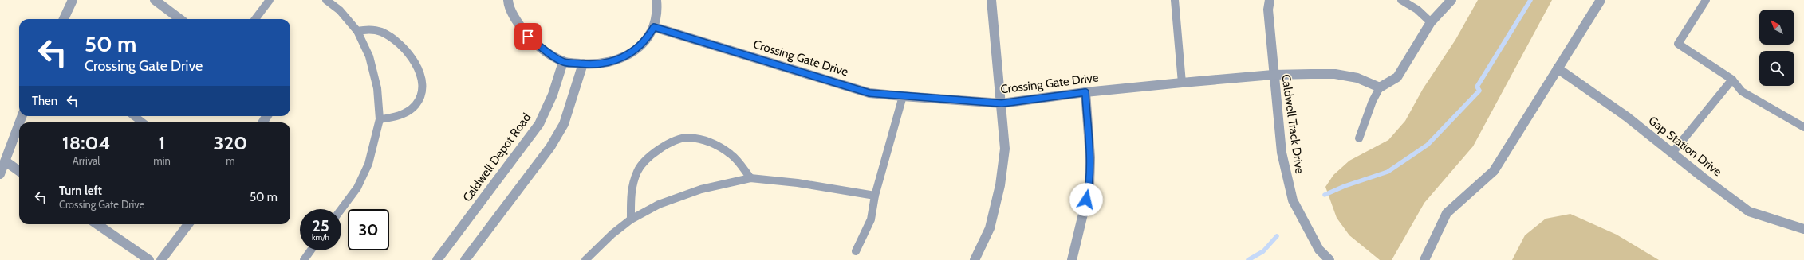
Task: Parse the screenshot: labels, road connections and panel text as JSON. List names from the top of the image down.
{
  "streets": {
    "street": [
      "Crossing Gate Drive",
      "Caldwell Track Drive",
      "Gap Station Drive",
      "Caldwell Depot Road"
    ]
  },
  "crossings": [
    ["Crossing Gate Drive", "Caldwell Track Drive"]
  ],
  "north": "top left",
  "page": {
    "turn": ["50 m", "Crossing Gate Drive"],
    "then": "Then",
    "eta": [
      "18:04",
      "Arrival",
      "1",
      "min",
      "320",
      "m"
    ],
    "list": [
      {
        "name": "Turn left",
        "note": "Crossing Gate Drive",
        "value": "50 m"
      }
    ],
    "speed": "25 km/h",
    "limit": "30"
  }
}
